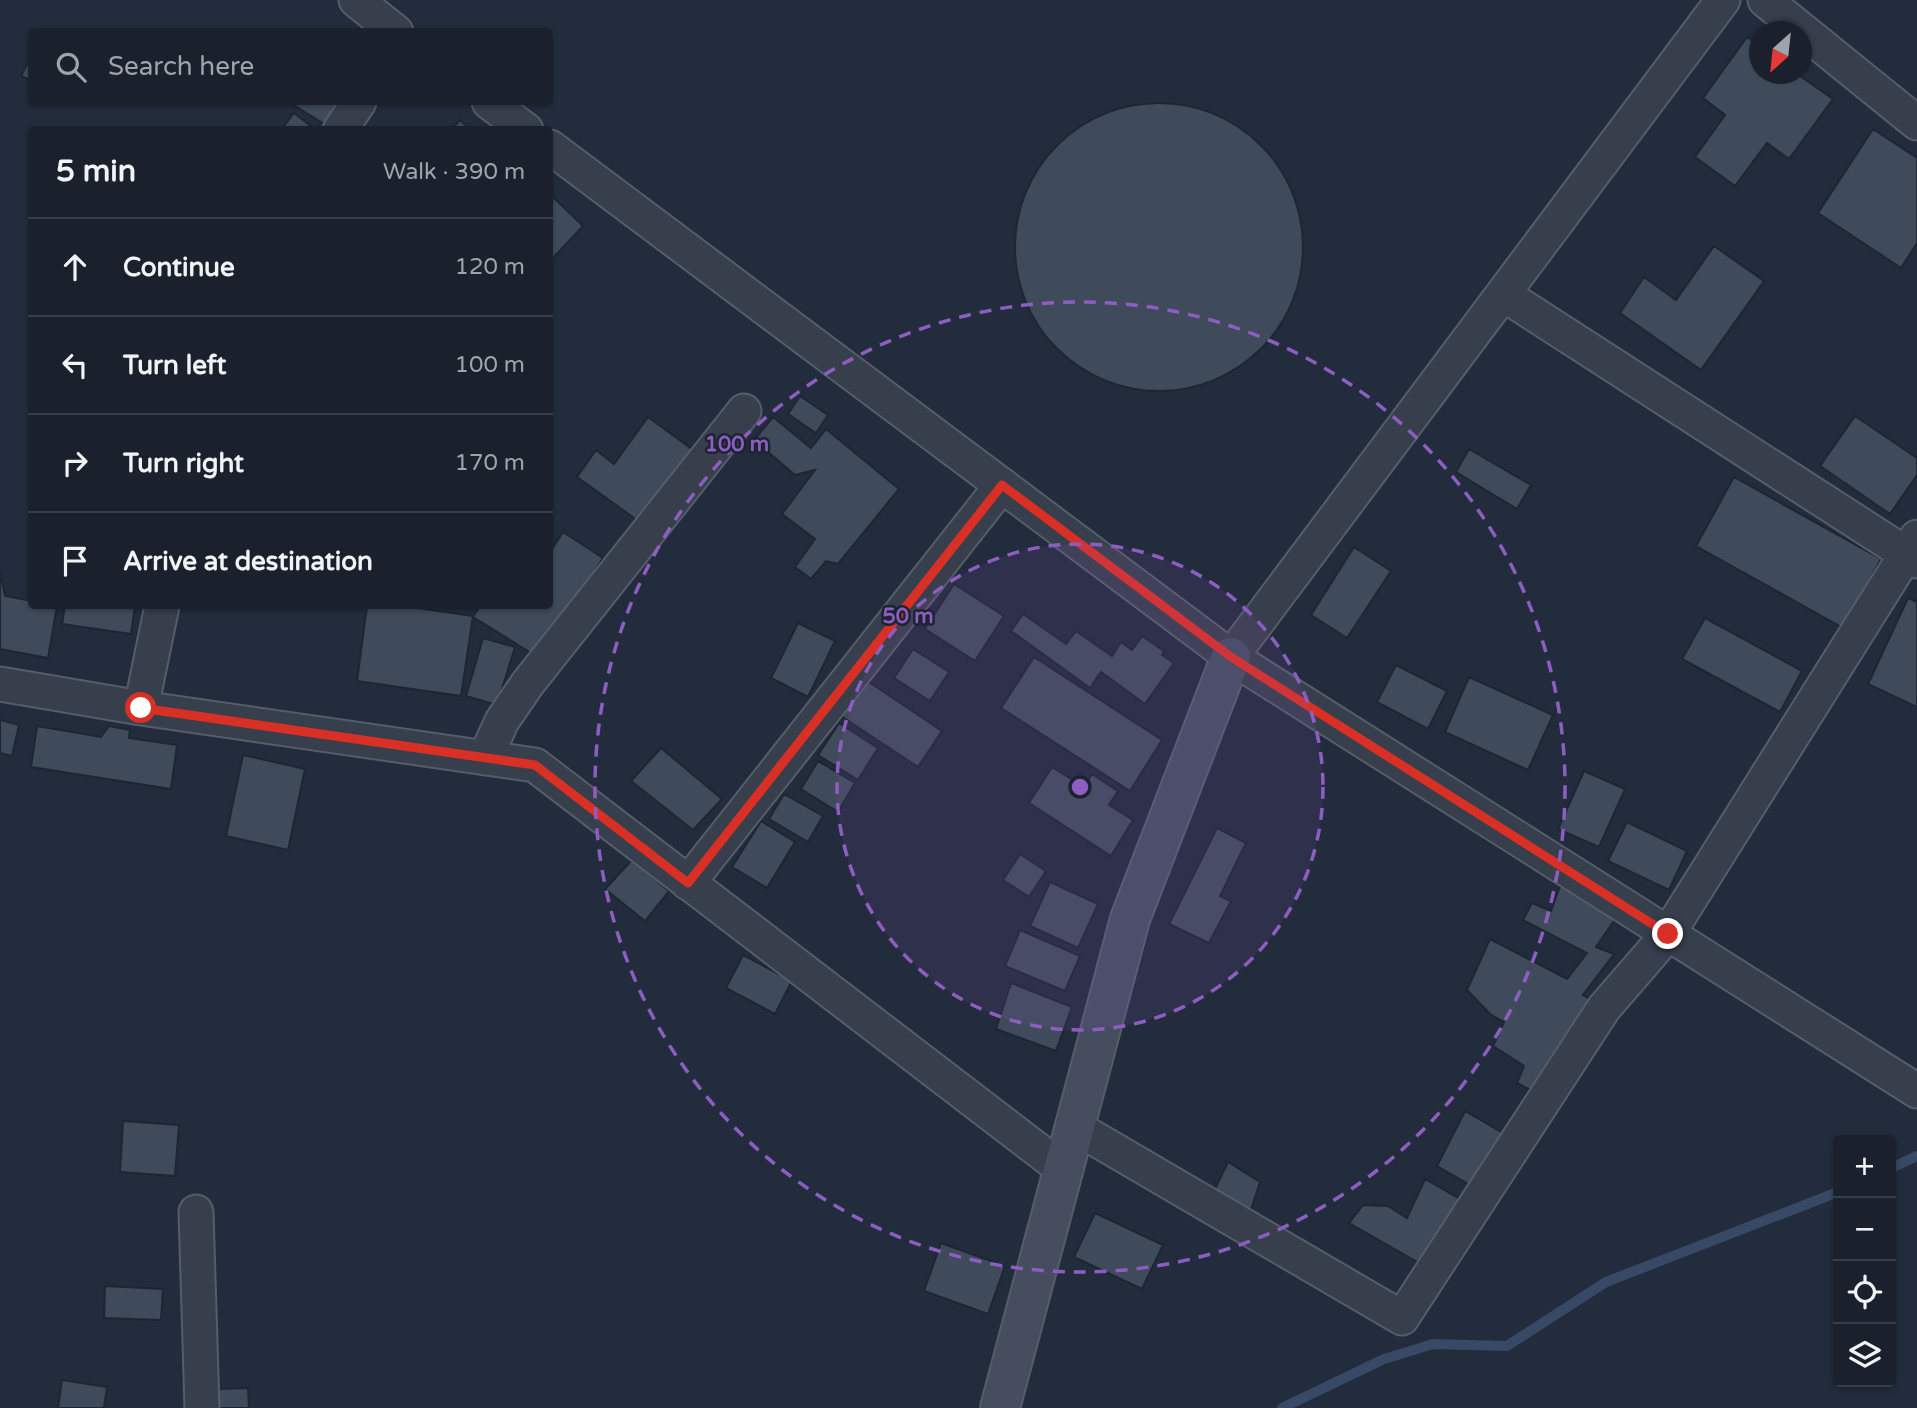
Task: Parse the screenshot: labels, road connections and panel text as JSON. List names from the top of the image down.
{
  "north": "bottom left",
  "page": {
    "search": "Search here",
    "heading": ["5 min", "Walk · 390 m"],
    "list": [
      ["Continue", "120 m"],
      ["Turn left", "100 m"],
      ["Turn right", "170 m"],
      "Arrive at destination"
    ],
    "map_buttons": ["+", "−"]
  },
  "rings": ["100 m", "50 m"]
}
